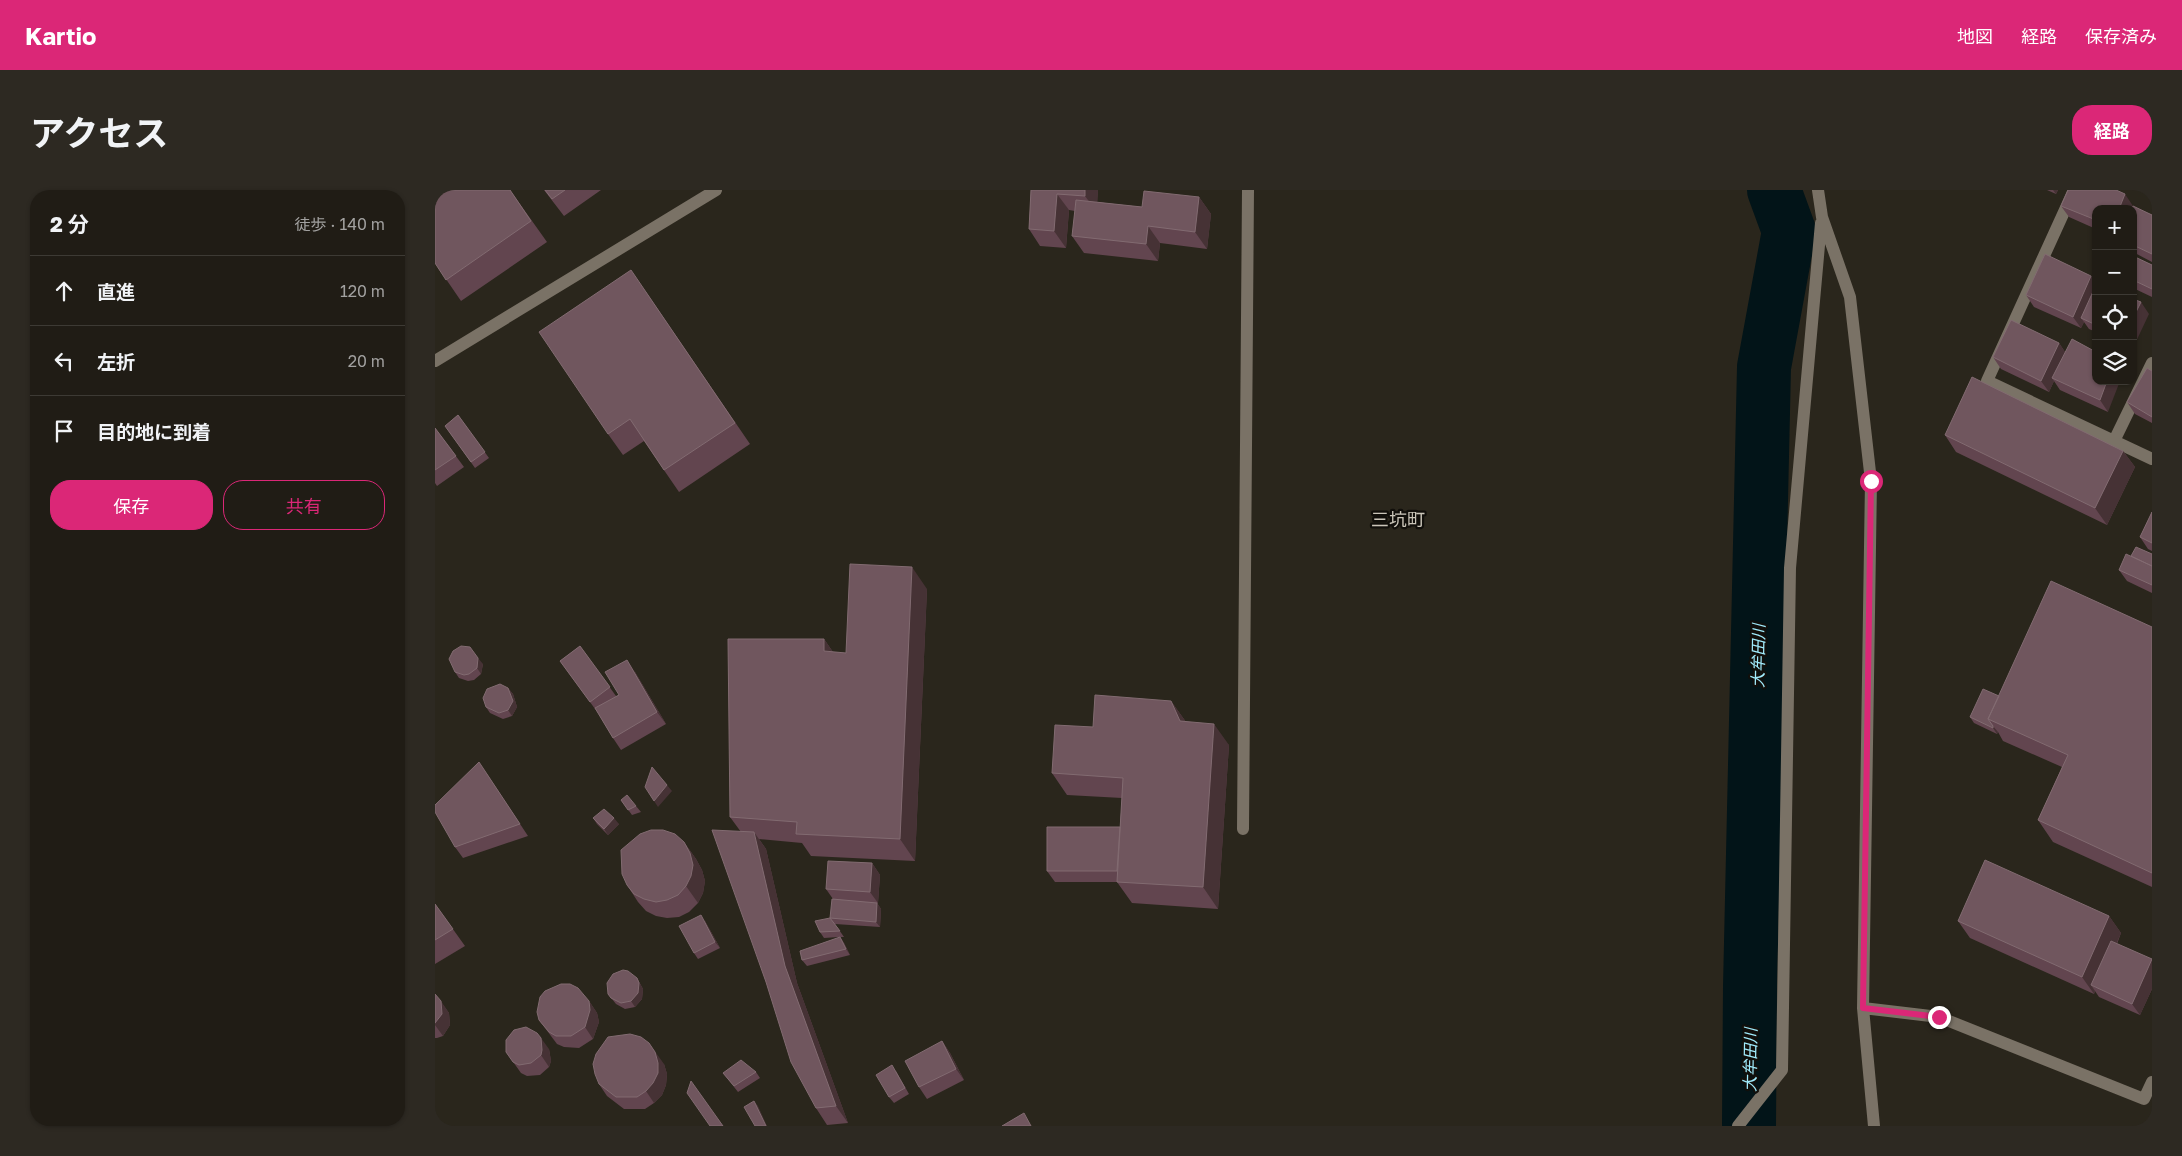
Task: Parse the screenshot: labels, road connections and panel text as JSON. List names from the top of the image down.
{
  "districts": ["三坑町"],
  "water": ["大牟田川"],
  "page": {
    "header": "Kartio",
    "nav": ["地図", "経路", "保存済み"],
    "title": "アクセス",
    "buttons": [
      "経路",
      ["保存", "共有"]
    ],
    "heading": ["2 分", "徒歩 · 140 m"],
    "map_buttons": ["+", "−"],
    "list": [
      ["直進", "120 m"],
      ["左折", "20 m"],
      "目的地に到着"
    ]
  }
}
